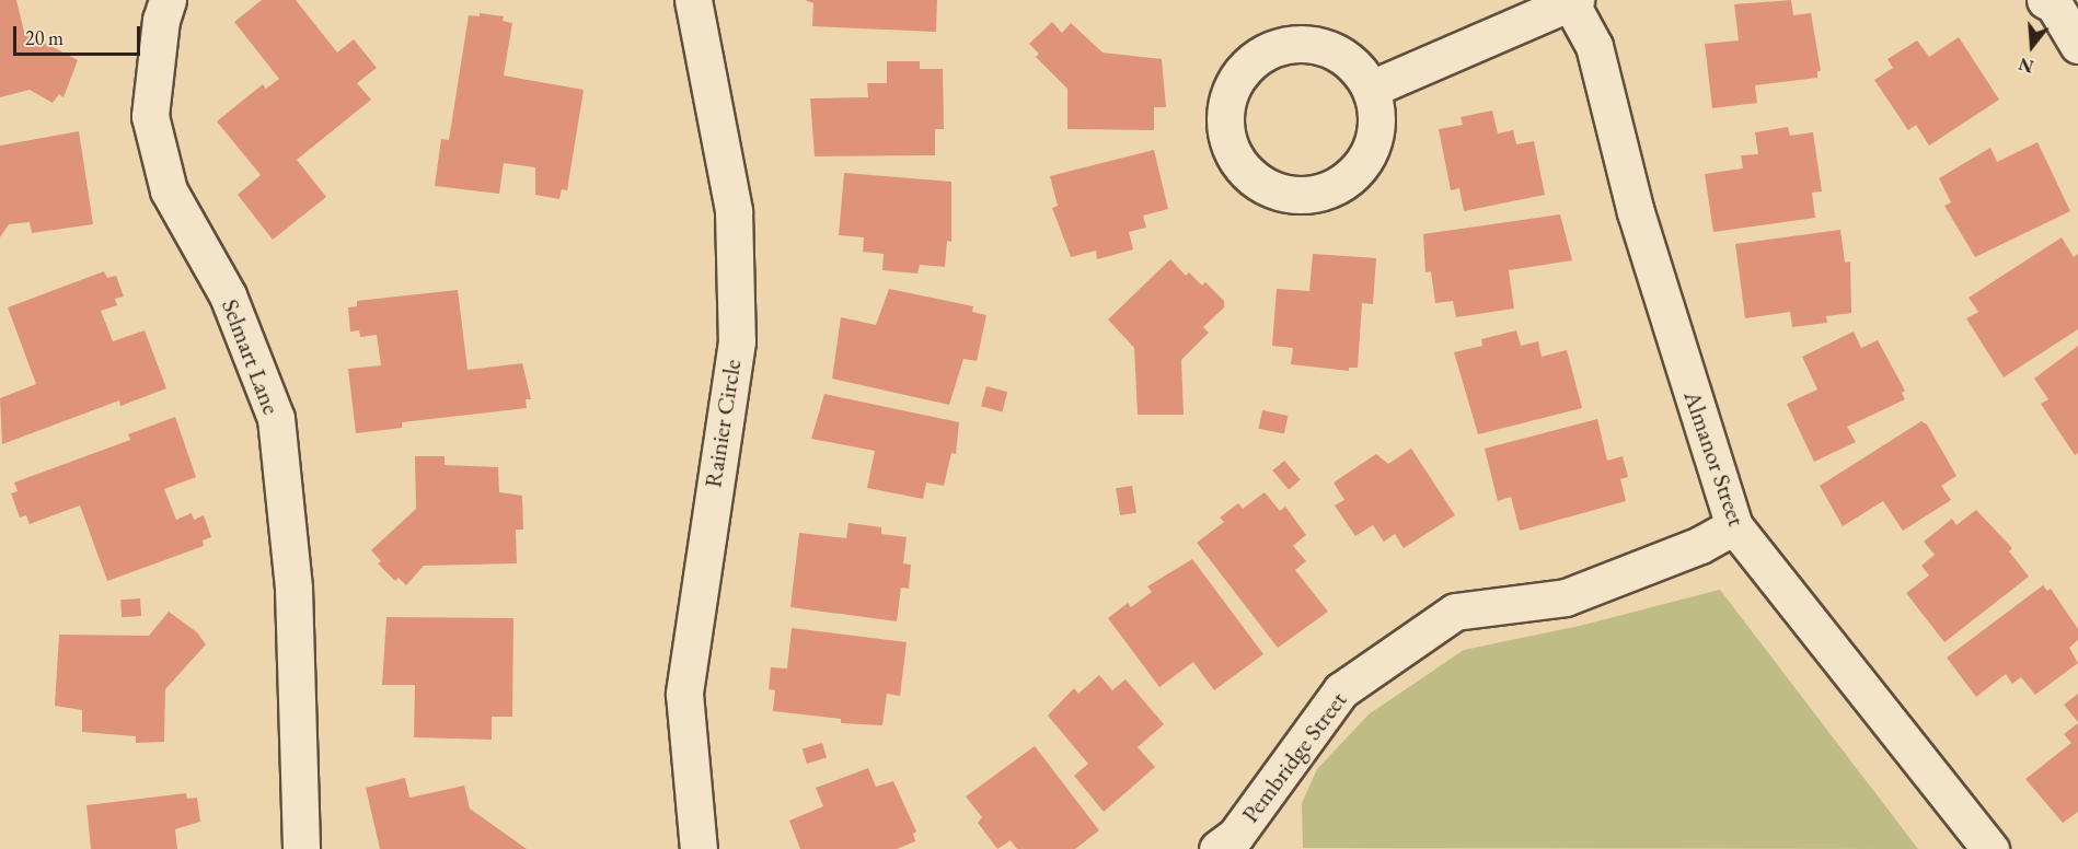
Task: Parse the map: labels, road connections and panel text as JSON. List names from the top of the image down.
{
  "streets": {
    "street": [
      "Selmart Lane",
      "Rainier Circle",
      "Almanor Street",
      "Pembridge Street"
    ]
  },
  "crossings": [
    ["Almanor Street", "Pembridge Street"]
  ],
  "scale_bar": "20 m",
  "north": "bottom"
}
